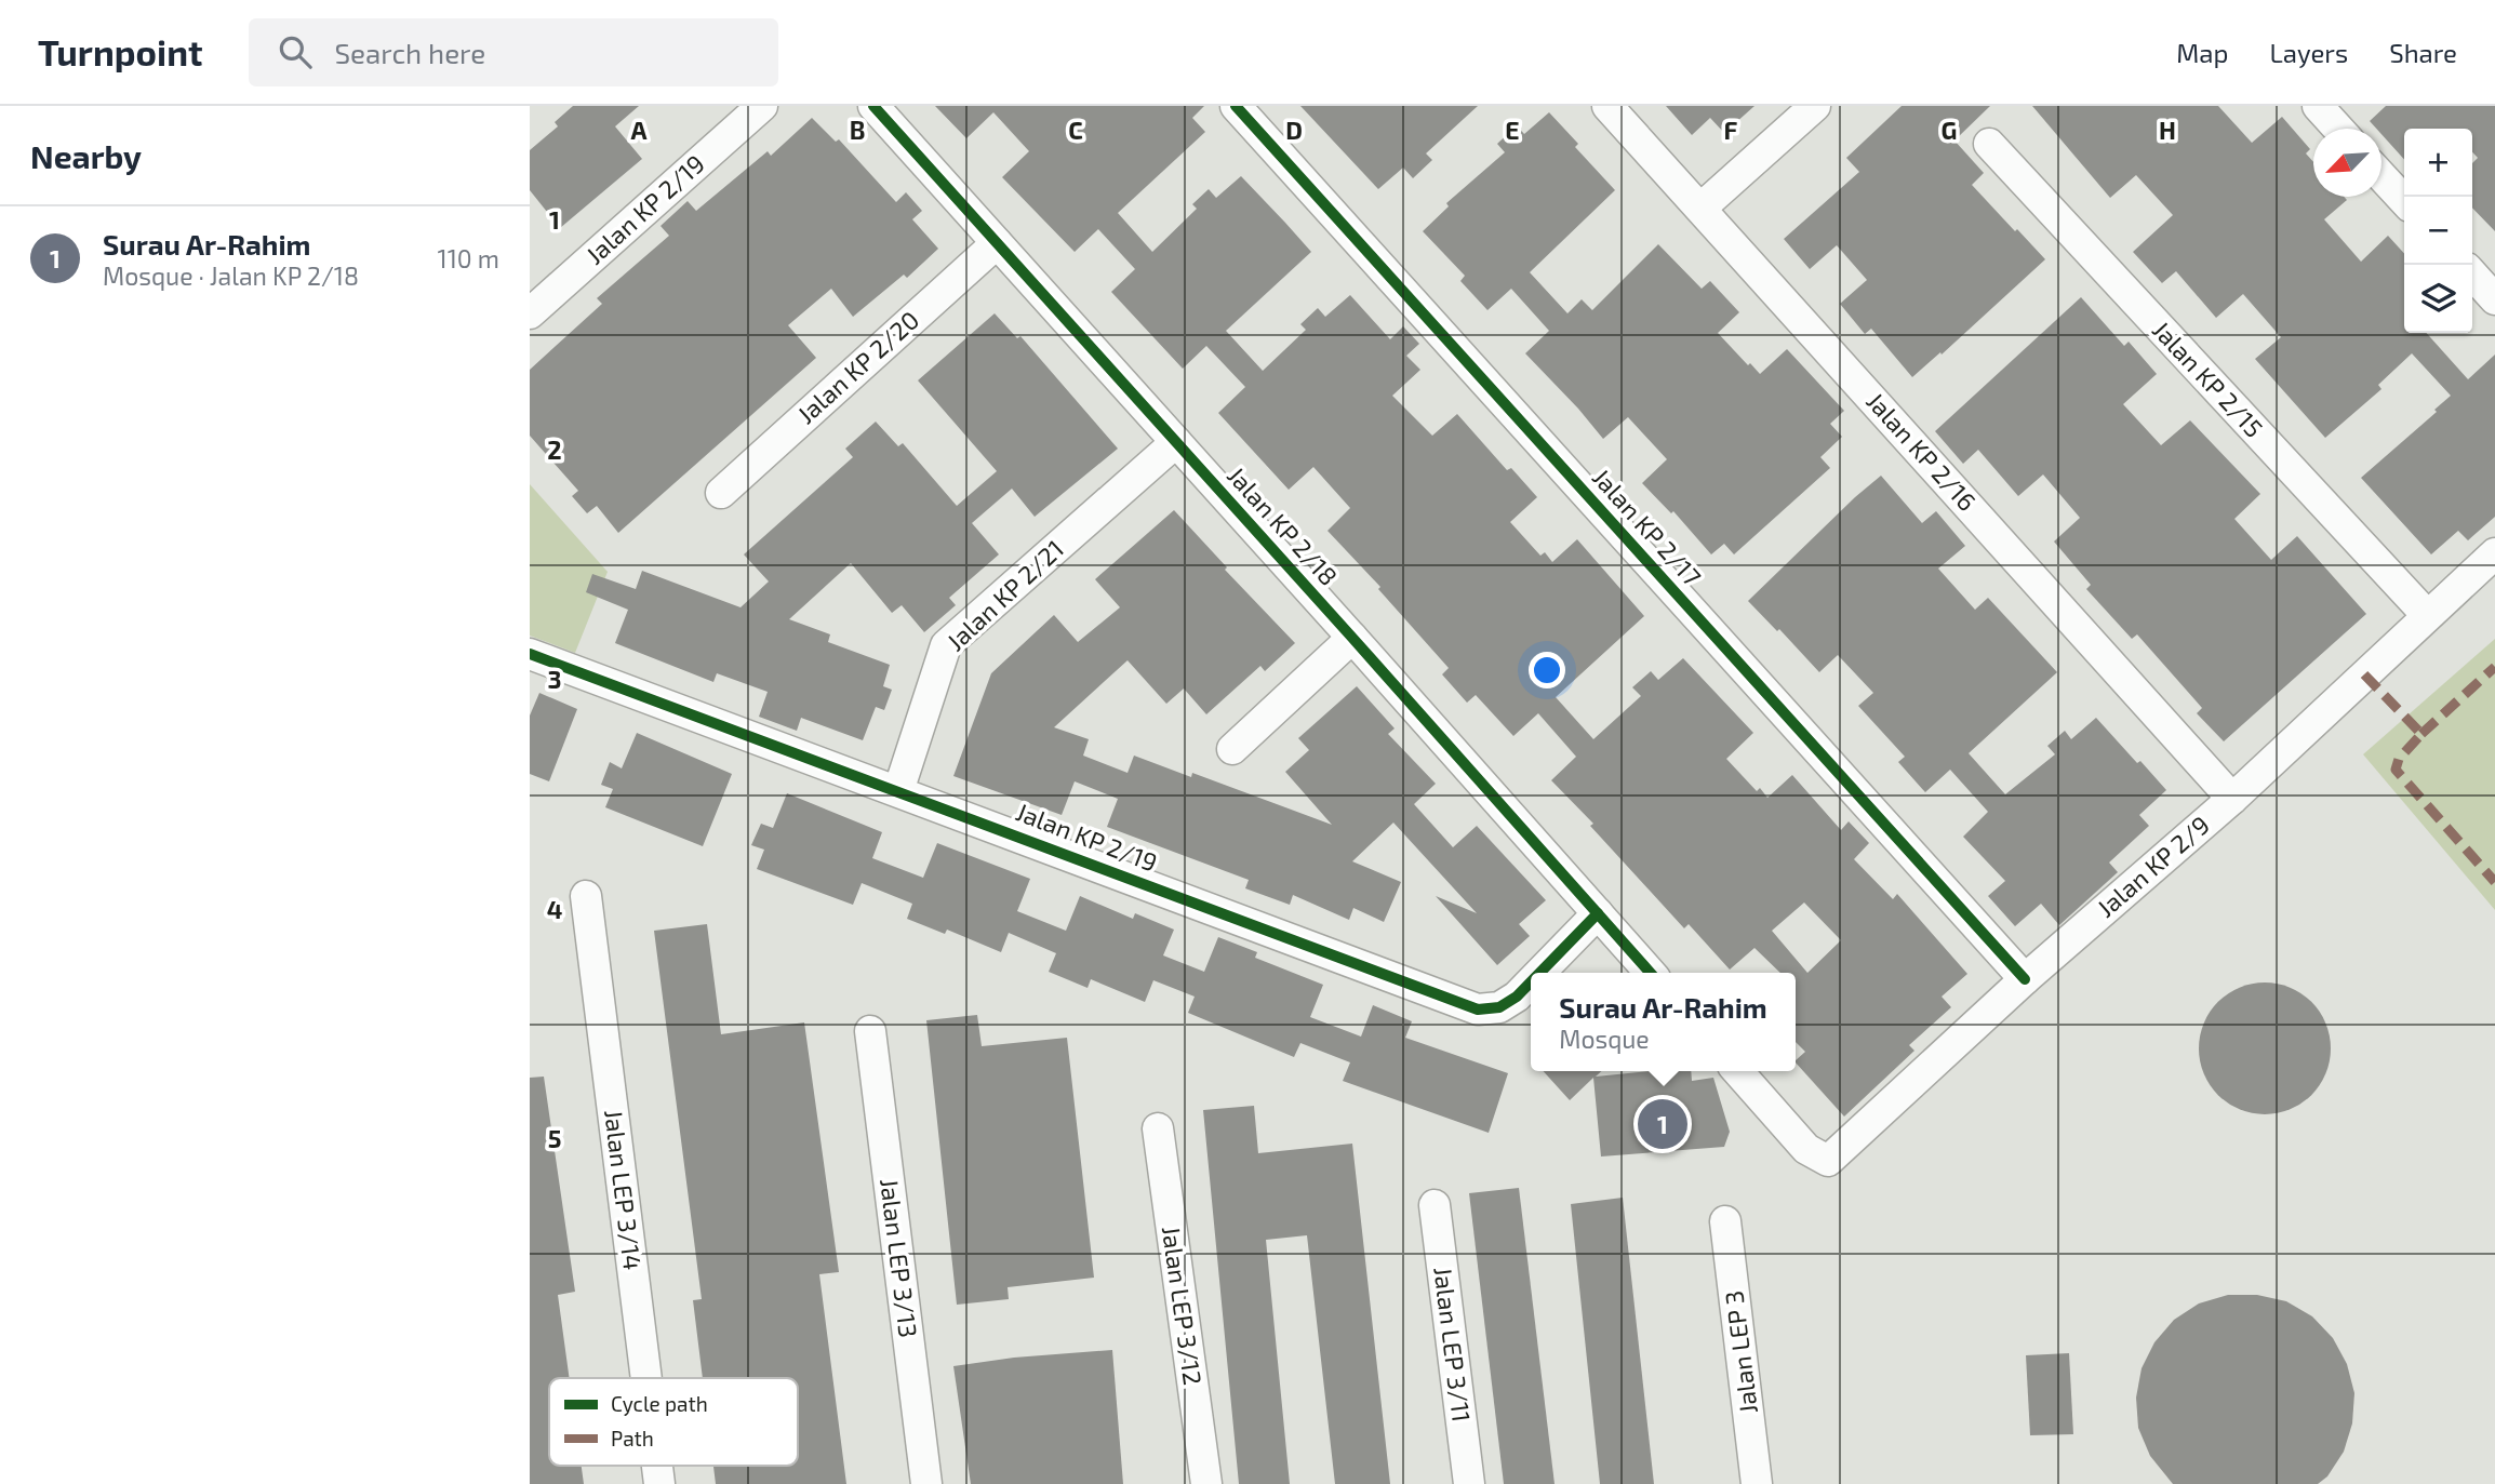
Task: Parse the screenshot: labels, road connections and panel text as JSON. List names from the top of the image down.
{
  "streets": {
    "street": [
      "Jalan KP 2/19",
      "Jalan KP 2/20",
      "Jalan KP 2/15",
      "Jalan KP 2/16",
      "Jalan KP 2/18",
      "Jalan KP 2/17",
      "Jalan KP 2/21",
      "Jalan KP 2/9",
      "Jalan LEP 3/14",
      "Jalan LEP 3/13",
      "Jalan LEP 3/12",
      "Jalan LEP 3/11",
      "Jalan LEP 3"
    ]
  },
  "crossings": [
    ["Jalan KP 2/19", "Jalan KP 2/18"],
    ["Jalan KP 2/19", "Jalan KP 2/21"],
    ["Jalan KP 2/20", "Jalan KP 2/18"],
    ["Jalan KP 2/15", "Jalan KP 2/9"],
    ["Jalan KP 2/16", "Jalan KP 2/9"],
    ["Jalan KP 2/18", "Jalan KP 2/21"],
    ["Jalan KP 2/17", "Jalan KP 2/9"]
  ],
  "legend": ["Cycle path", "Path"],
  "north": "bottom left",
  "page": {
    "header": "Turnpoint",
    "search": "Search here",
    "nav": ["Map", "Layers", "Share"],
    "heading": "Nearby",
    "map_buttons": ["+", "−"],
    "list": [
      {
        "mark": "1",
        "name": "Surau Ar-Rahim",
        "note": "Mosque · Jalan KP 2/18",
        "value": "110 m"
      }
    ],
    "popup": ["Surau Ar-Rahim", "Mosque"],
    "pins": "1"
  },
  "grid": {
    "columns": [
      "A",
      "B",
      "C",
      "D",
      "E",
      "F",
      "G",
      "H"
    ],
    "rows": [
      "1",
      "2",
      "3",
      "4",
      "5"
    ]
  }
}
